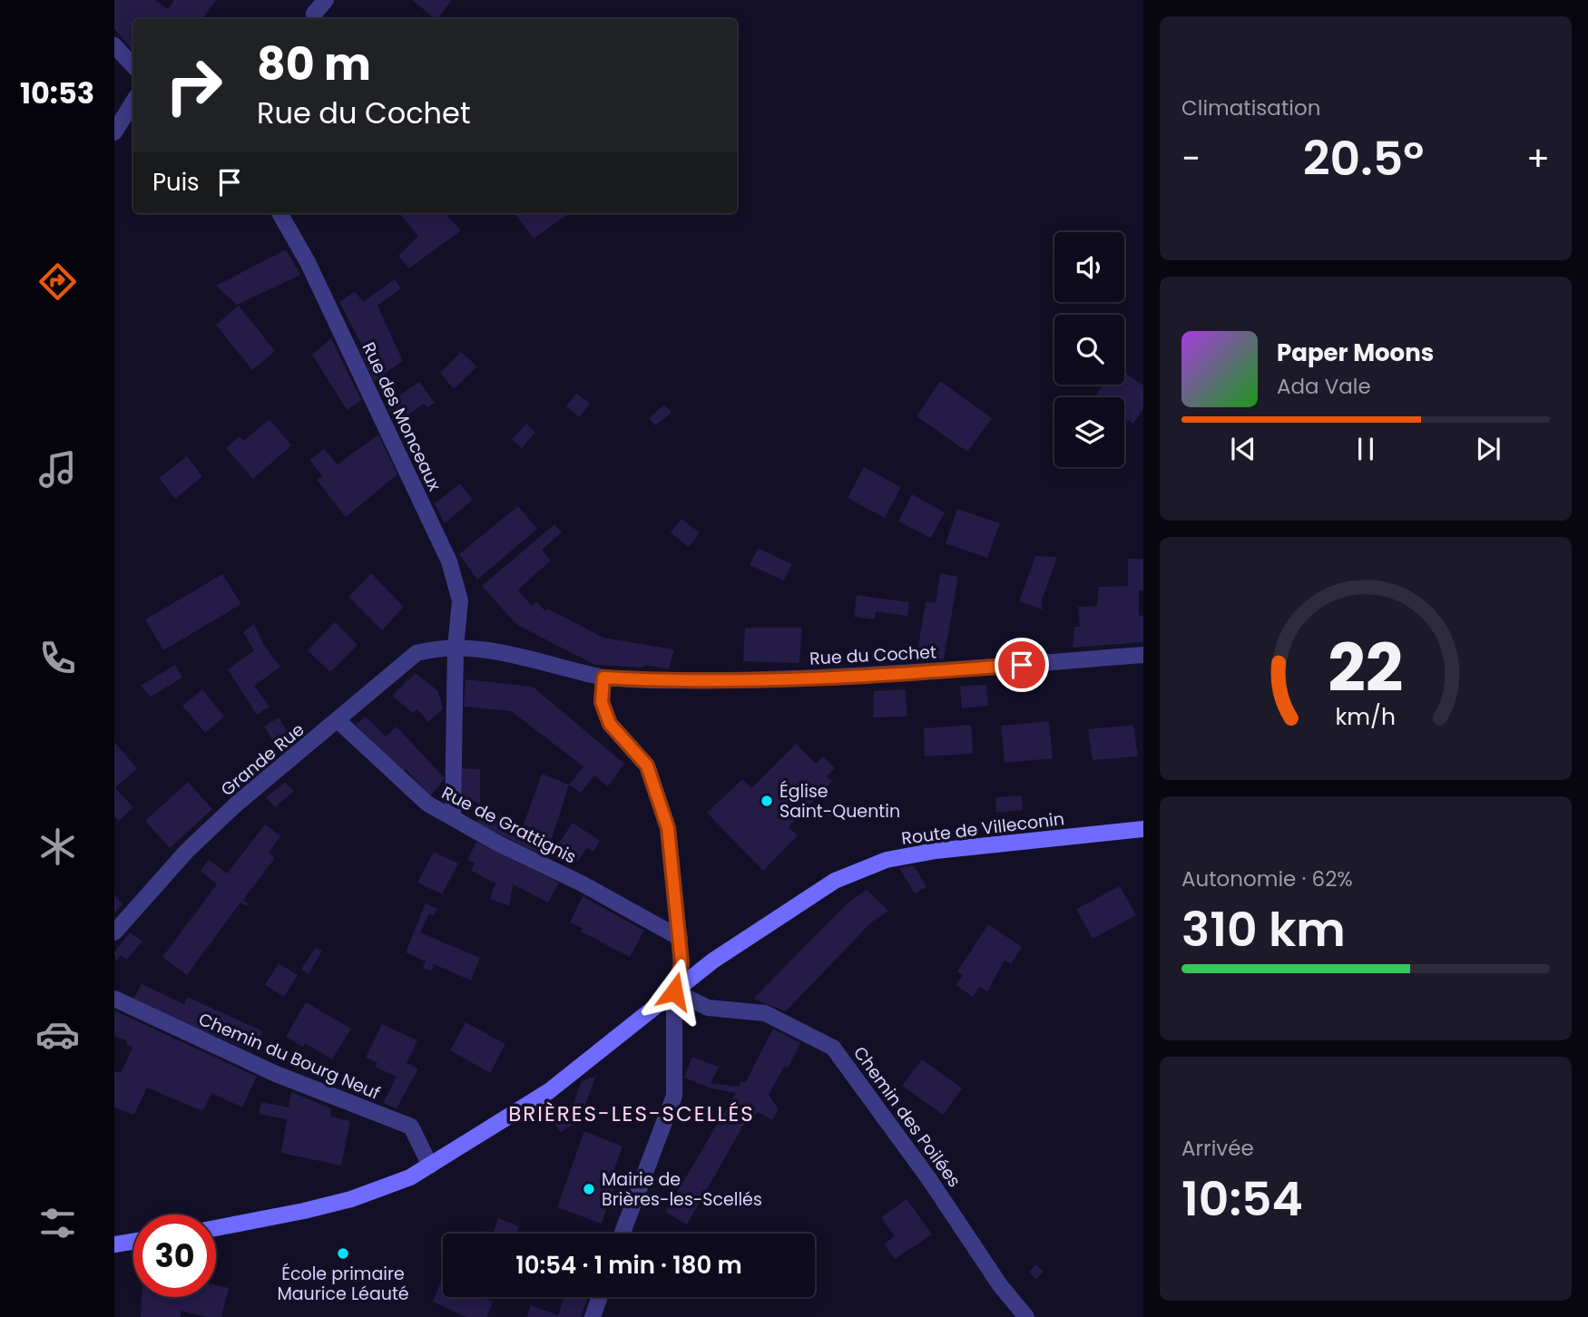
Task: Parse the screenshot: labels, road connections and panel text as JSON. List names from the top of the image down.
{
  "streets": {
    "main road": ["Route de Villeconin"],
    "street": [
      "Rue des Monceaux",
      "Rue du Cochet",
      "Grande Rue",
      "Rue de Grattignis",
      "Chemin du Bourg Neuf",
      "Chemin des Poilées"
    ]
  },
  "crossings": [
    ["Rue des Monceaux", "Rue du Cochet"],
    ["Rue des Monceaux", "Grande Rue"],
    ["Rue des Monceaux", "Rue de Grattignis"],
    ["Rue du Cochet", "Grande Rue"],
    ["Grande Rue", "Rue de Grattignis"],
    ["Route de Villeconin", "Chemin du Bourg Neuf"],
    ["Route de Villeconin", "Chemin des Poilées"]
  ],
  "districts": ["BRIÈRES-LES-SCELLÉS"],
  "places": ["Église Saint-Quentin", "Mairie de Brières-les-Scellés", "École primaire Maurice Léauté"],
  "page": {
    "tabs": "10:53",
    "tile": [
      "Climatisation",
      ["Autonomie · 62%", "310 km"],
      ["Arrivée", "10:54"]
    ],
    "turn": ["80 m", "Rue du Cochet"],
    "heat": ["−", "20.5°", "+"],
    "then": "Puis",
    "song": ["Paper Moons", "Ada Vale"],
    "limit": "30",
    "trip": "10:54 · 1 min · 180 m",
    "gauge": ["22", "km/h"]
  }
}
